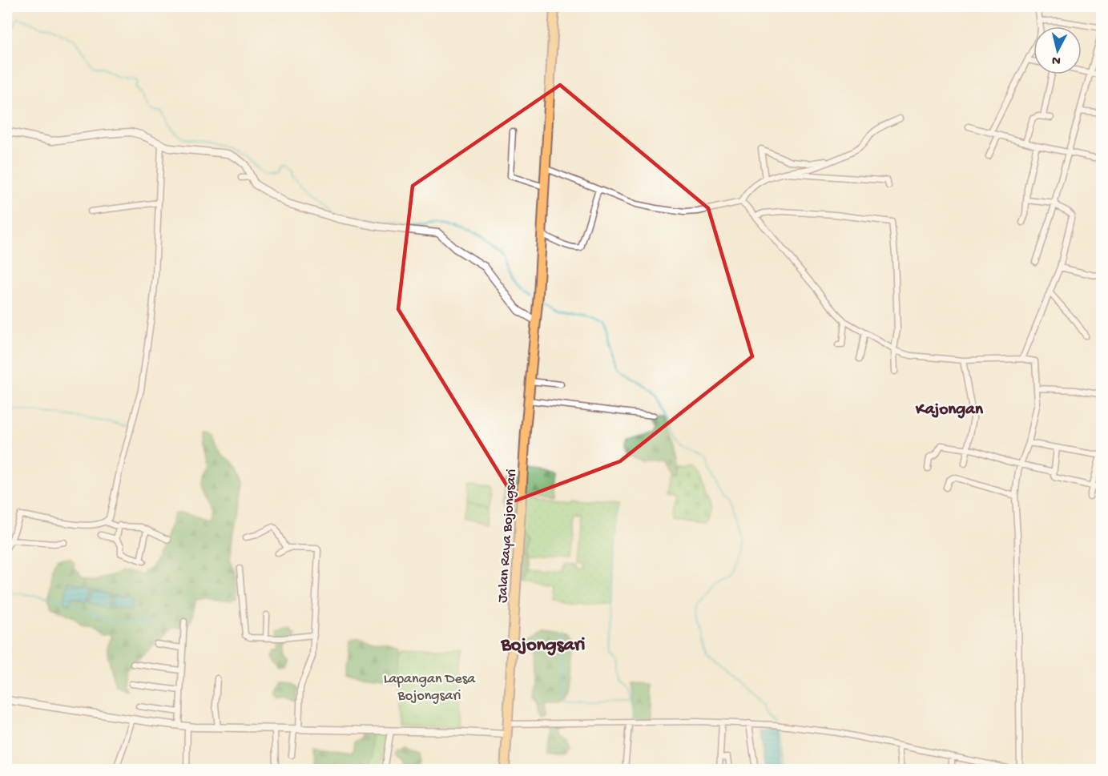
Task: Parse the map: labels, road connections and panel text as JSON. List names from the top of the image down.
{
  "streets": {
    "main road": ["Jalan Raya Bojongsari"]
  },
  "districts": ["Kajongan", "Bojongsari"],
  "parks": ["Lapangan Desa Bojongsari"],
  "north": "bottom"
}
